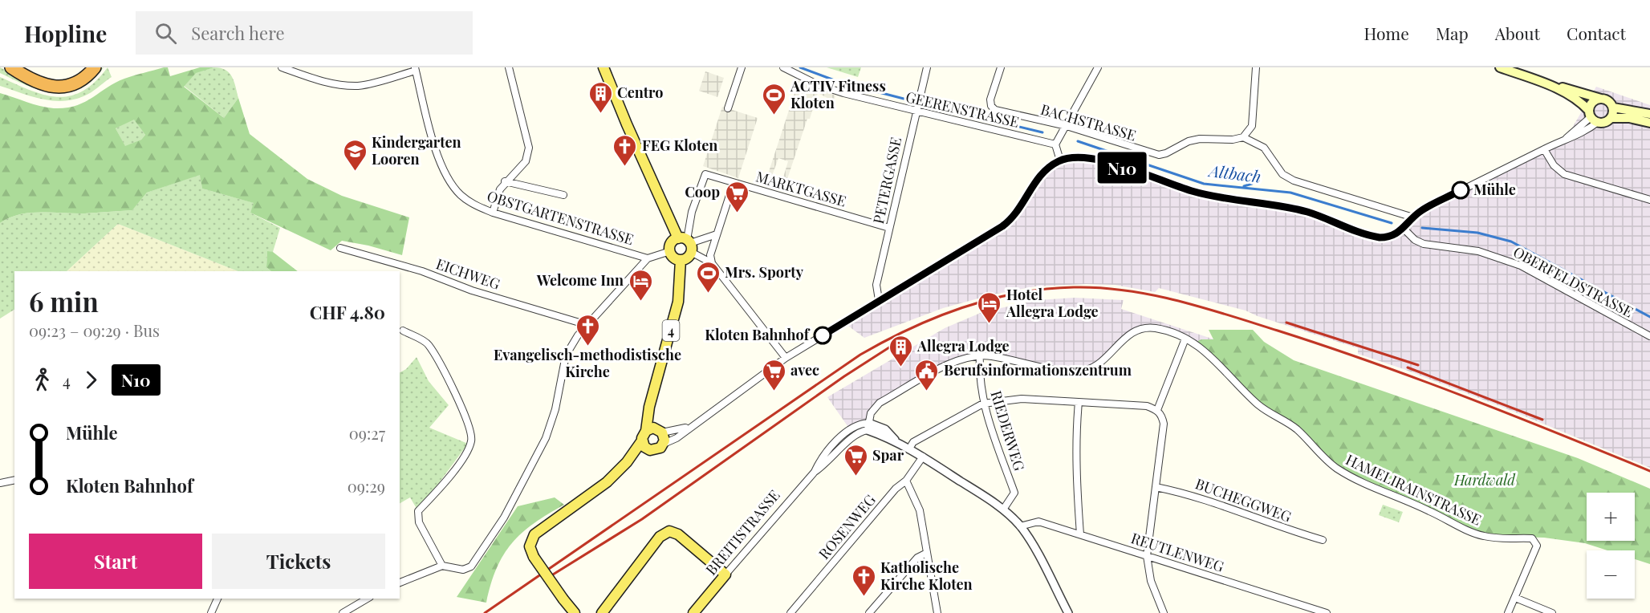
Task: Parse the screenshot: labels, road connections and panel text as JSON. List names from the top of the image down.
{
  "streets": {
    "main road": ["4", "BREITISTRASSE"],
    "street": [
      "GEERENSTRASSE",
      "BACHSTRASSE",
      "PETERGASSE",
      "MARKTGASSE",
      "OBSTGARTENSTRASSE",
      "EICHWEG",
      "OBERFELDSTRASSE",
      "RIEDERWEG",
      "HAMELIRAINSTRASSE",
      "BUCHEGGWEG",
      "ROSENWEG",
      "REUTLENWEG"
    ]
  },
  "crossings": [
    ["GEERENSTRASSE", "PETERGASSE"],
    ["PETERGASSE", "MARKTGASSE"],
    ["RIEDERWEG", "HAMELIRAINSTRASSE"],
    ["HAMELIRAINSTRASSE", "BREITISTRASSE"]
  ],
  "water": ["Altbach"],
  "parks": ["Hardwald"],
  "places": {
    "building": ["Centro", "Allegra Lodge"],
    "sports": ["ACTIV Fitness Kloten", "Mrs. Sporty"],
    "church": ["FEG Kloten", "Evangelisch-methodistische Kirche", "Katholische Kirche Kloten"],
    "school or university": ["Kindergarten Looren"],
    "other": ["Mühle", "Kloten Bahnhof"],
    "supermarket": ["Coop", "avec", "Spar"],
    "hotel": ["Welcome Inn", "Hotel Allegra Lodge"],
    "public building": ["Berufsinformationszentrum"]
  },
  "lines": ["bus line N10"],
  "page": {
    "header": "Hopline",
    "search": "Search here",
    "nav": [
      "Home",
      "Map",
      "About",
      "Contact"
    ],
    "on_map": "N10",
    "heading": ["6 min", "09:23 – 09:29 · Bus", "CHF 4.80"],
    "legs": ["4", "N10"],
    "list": [
      {
        "name": "Mühle",
        "value": "09:27"
      },
      {
        "name": "Kloten Bahnhof",
        "value": "09:29"
      }
    ],
    "map_buttons": ["+", "−"],
    "buttons": ["Start", "Tickets"]
  }
}
